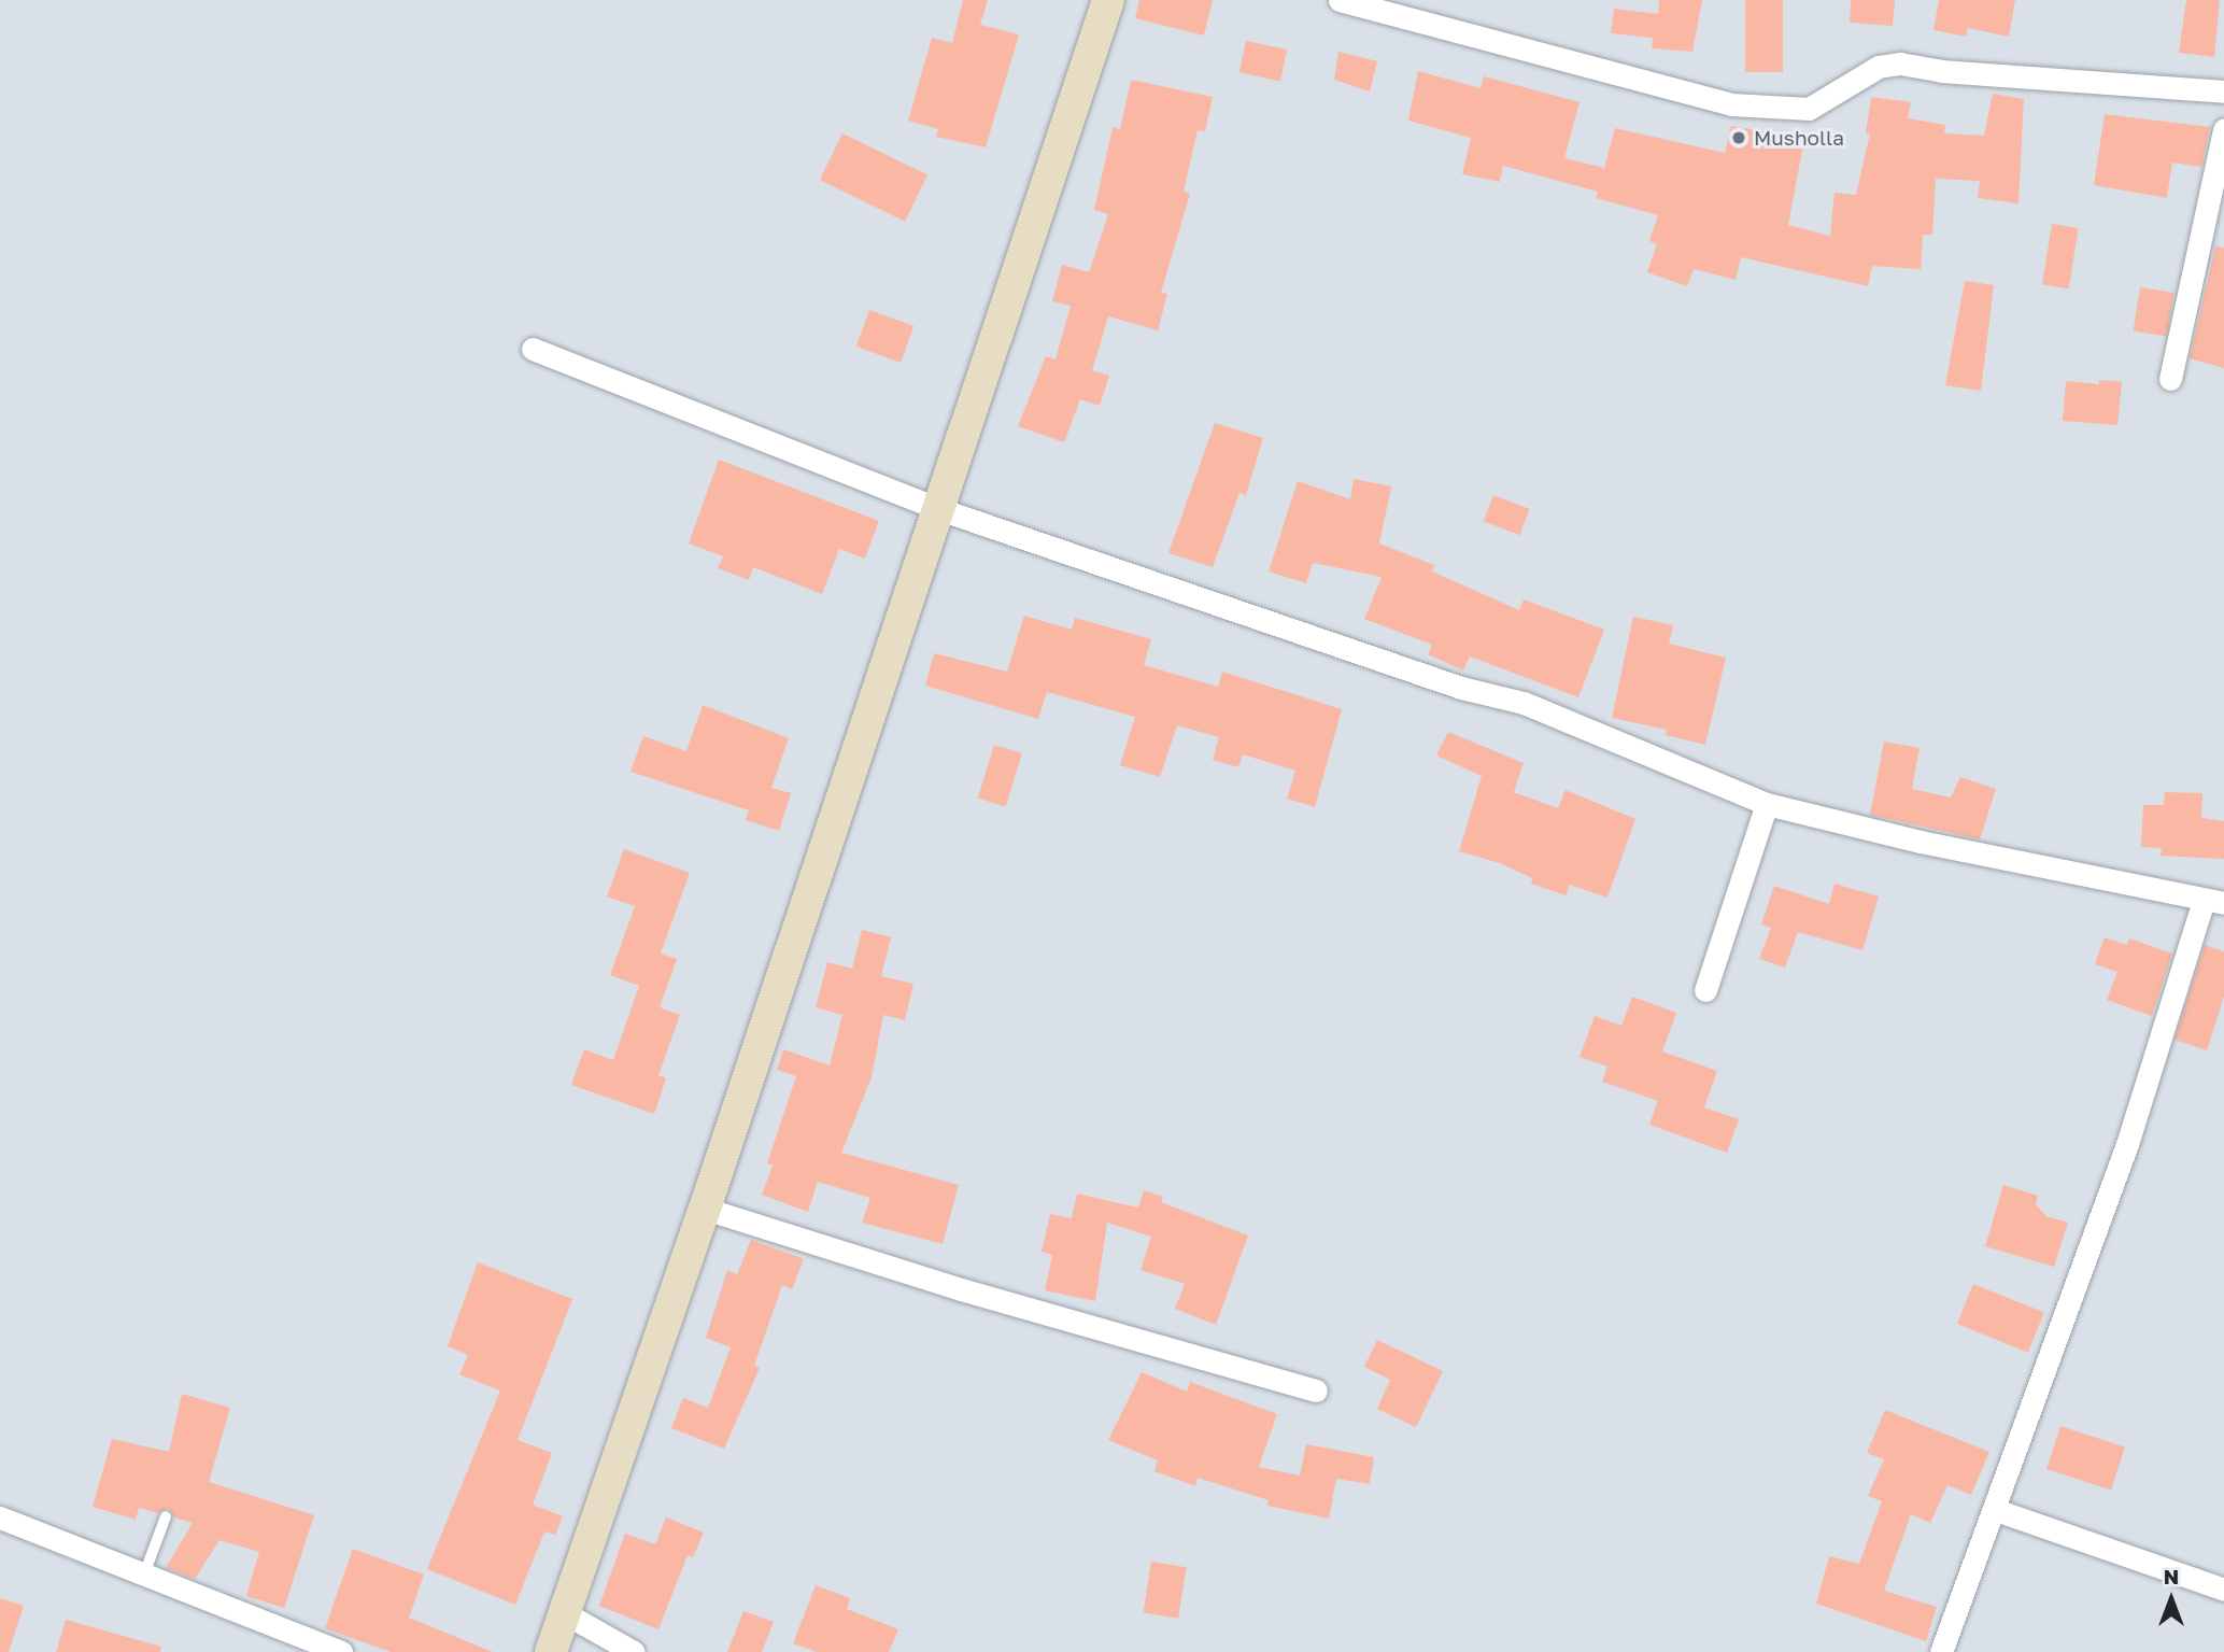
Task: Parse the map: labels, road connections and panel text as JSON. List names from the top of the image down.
{
  "places": ["Musholla"],
  "north": "top"
}
